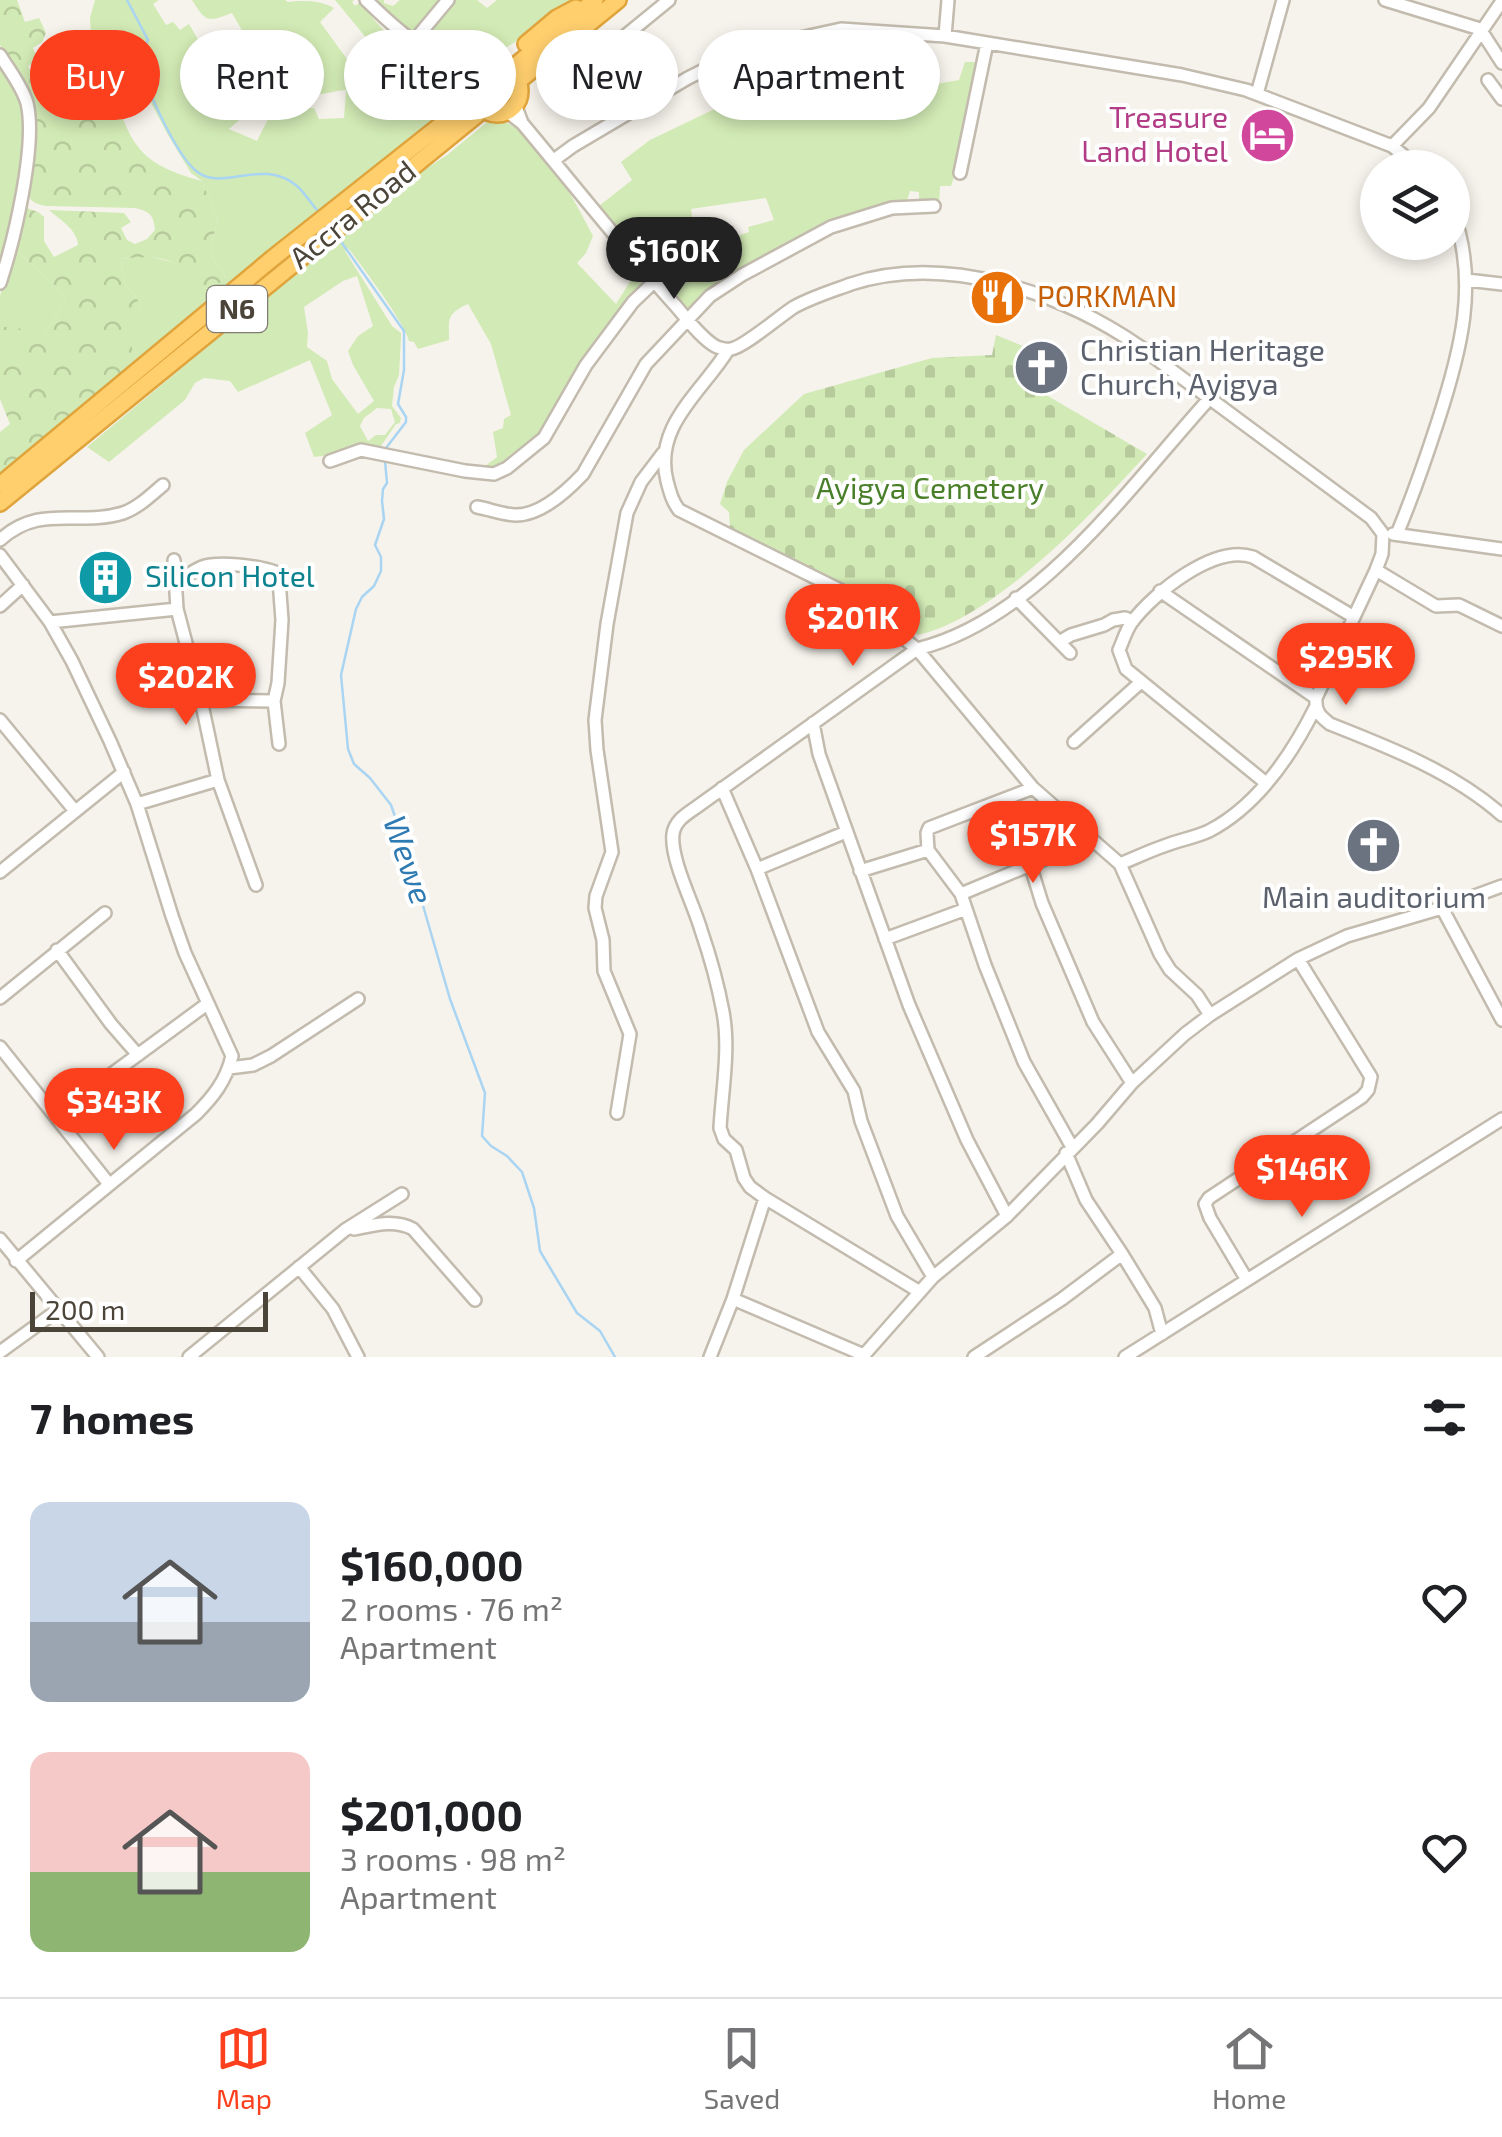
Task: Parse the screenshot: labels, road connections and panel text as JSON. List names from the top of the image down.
{
  "streets": {
    "highway": ["Accra Road", "N6"]
  },
  "water": ["Wewe"],
  "parks": ["Ayigya Cemetery"],
  "places": {
    "hotel": ["Treasure Land Hotel"],
    "restaurant": ["PORKMAN"],
    "church": ["Christian Heritage Church, Ayigya", "Main auditorium"],
    "building": ["Silicon Hotel"]
  },
  "scale_bar": "200 m",
  "page": {
    "chip": [
      "Buy",
      "Rent",
      "Filters",
      "New",
      "Apartment"
    ],
    "price": [
      "$160K",
      "$201K",
      "$295K",
      "$202K",
      "$157K",
      "$343K",
      "$146K"
    ],
    "scale": "200 m",
    "heading": "7 homes",
    "list": [
      {
        "name": "$160,000",
        "note": "2 rooms · 76 m² · Apartment"
      },
      {
        "name": "$201,000",
        "note": "3 rooms · 98 m² · Apartment"
      }
    ],
    "tabs": ["Map", "Saved", "Home"]
  }
}
